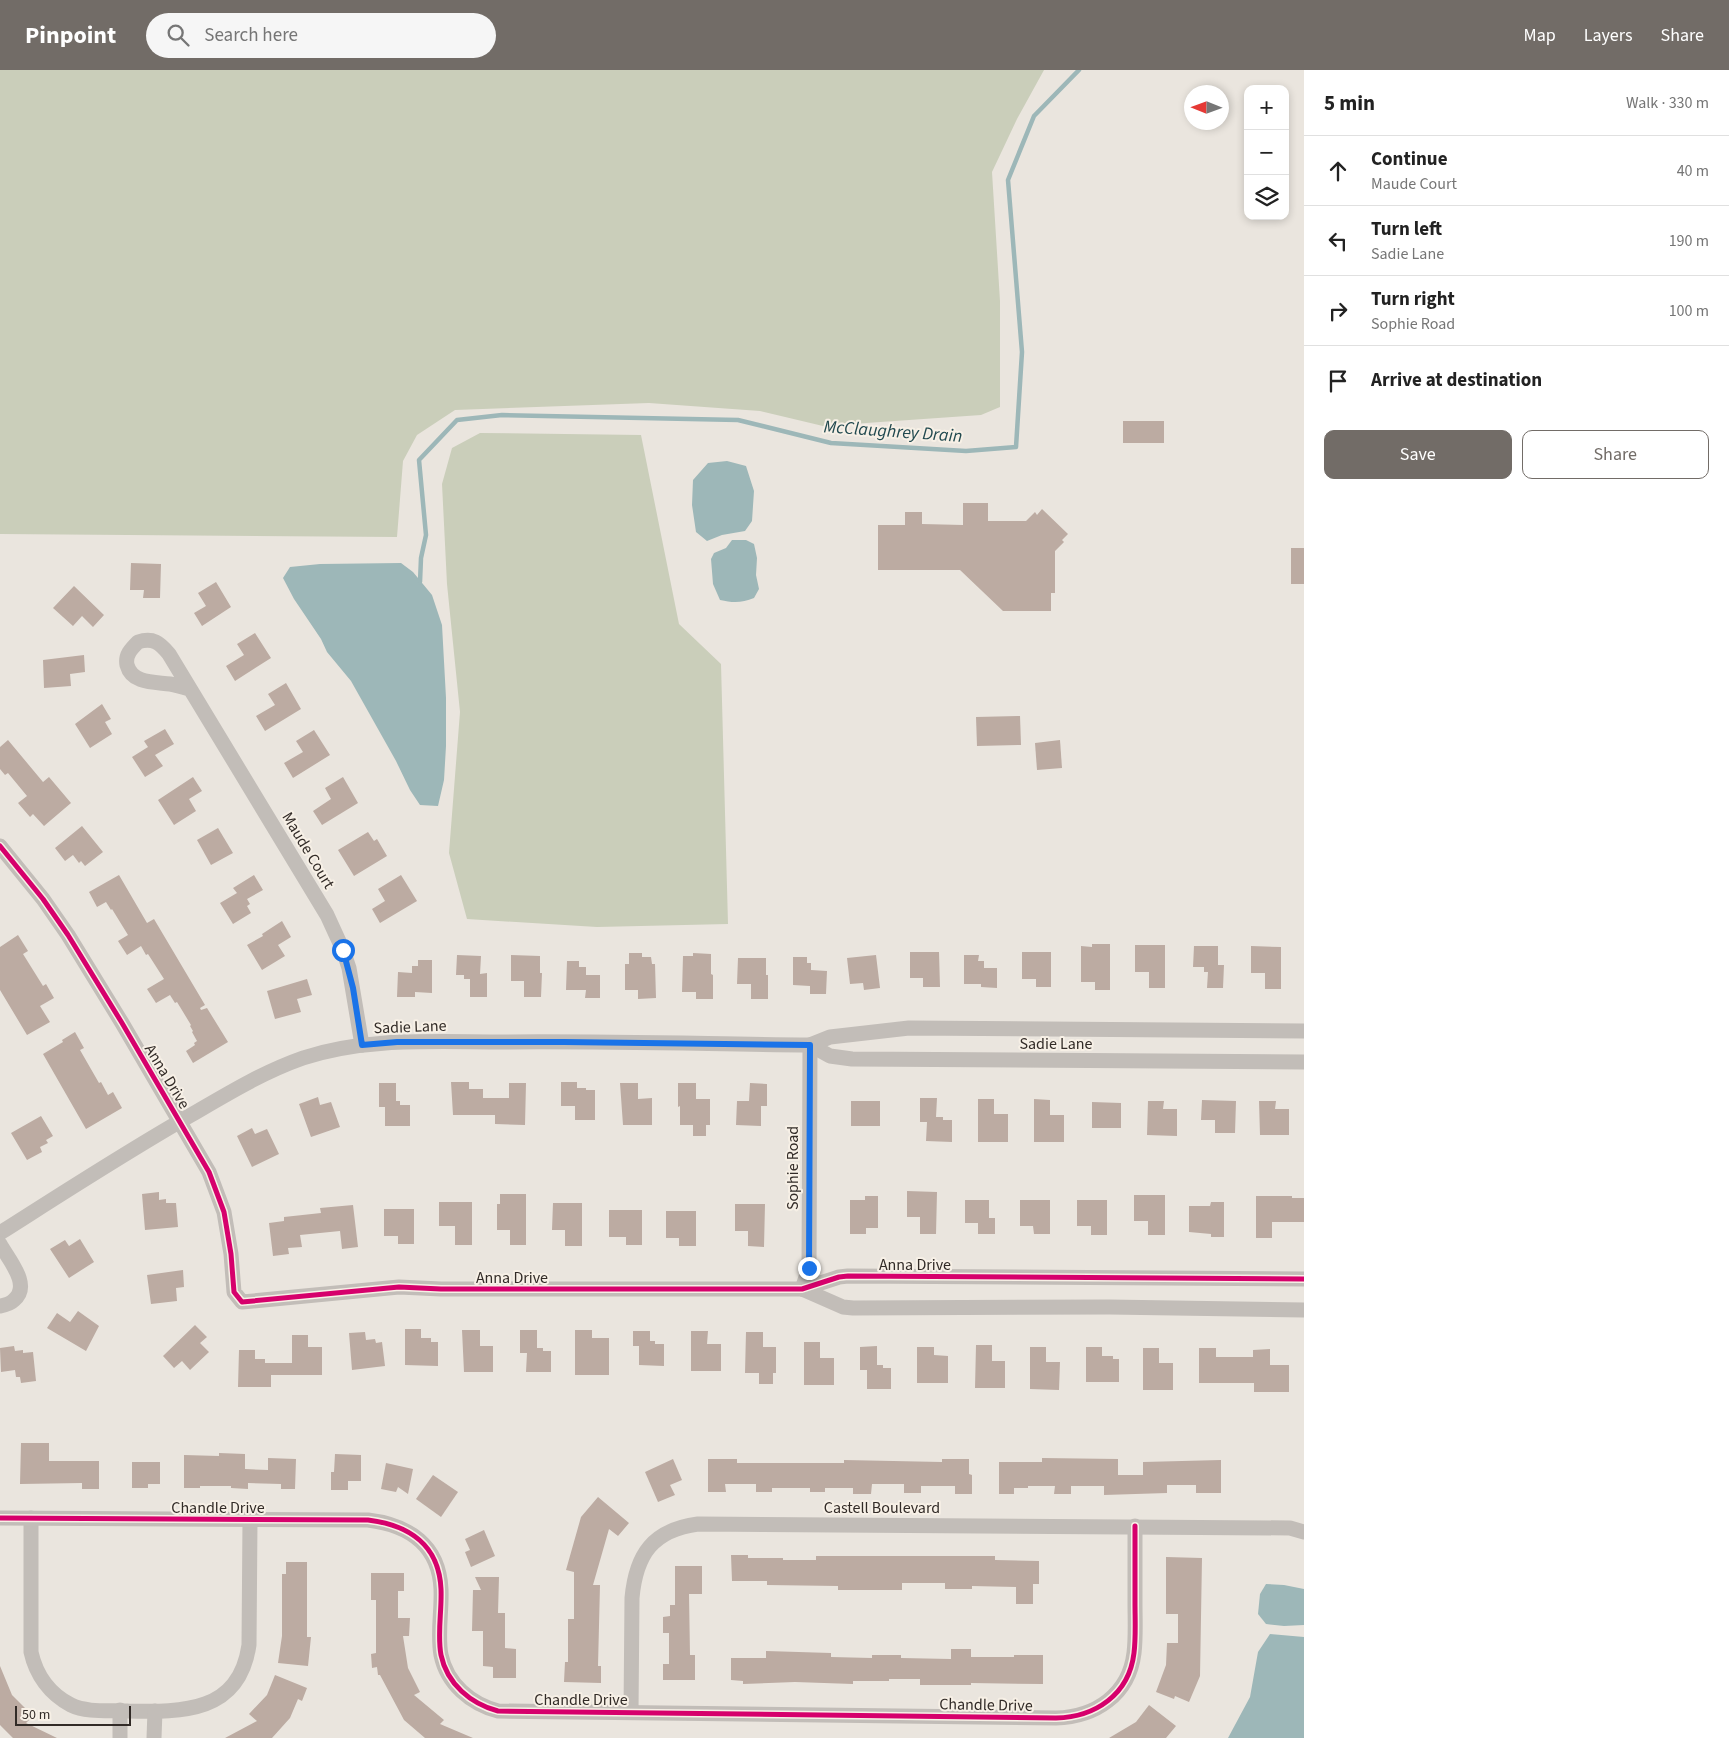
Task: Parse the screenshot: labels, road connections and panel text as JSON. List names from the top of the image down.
{
  "streets": {
    "street": [
      "Maude Court",
      "Sadie Lane",
      "Anna Drive",
      "Sophie Road",
      "Chandle Drive",
      "Castell Boulevard"
    ]
  },
  "crossings": [
    ["Maude Court", "Sadie Lane"],
    ["Sadie Lane", "Anna Drive"],
    ["Sadie Lane", "Sophie Road"],
    ["Anna Drive", "Sophie Road"],
    ["Chandle Drive", "Castell Boulevard"]
  ],
  "water": ["McClaughrey Drain"],
  "scale_bar": "50 m",
  "north": "left",
  "page": {
    "header": "Pinpoint",
    "search": "Search here",
    "nav": ["Map", "Layers", "Share"],
    "heading": ["5 min", "Walk · 330 m"],
    "map_buttons": ["+", "−"],
    "list": [
      ["Continue", "Maude Court", "40 m"],
      ["Turn left", "Sadie Lane", "190 m"],
      ["Turn right", "Sophie Road", "100 m"],
      "Arrive at destination"
    ],
    "buttons": ["Save", "Share"],
    "scale": "50 m"
  }
}
